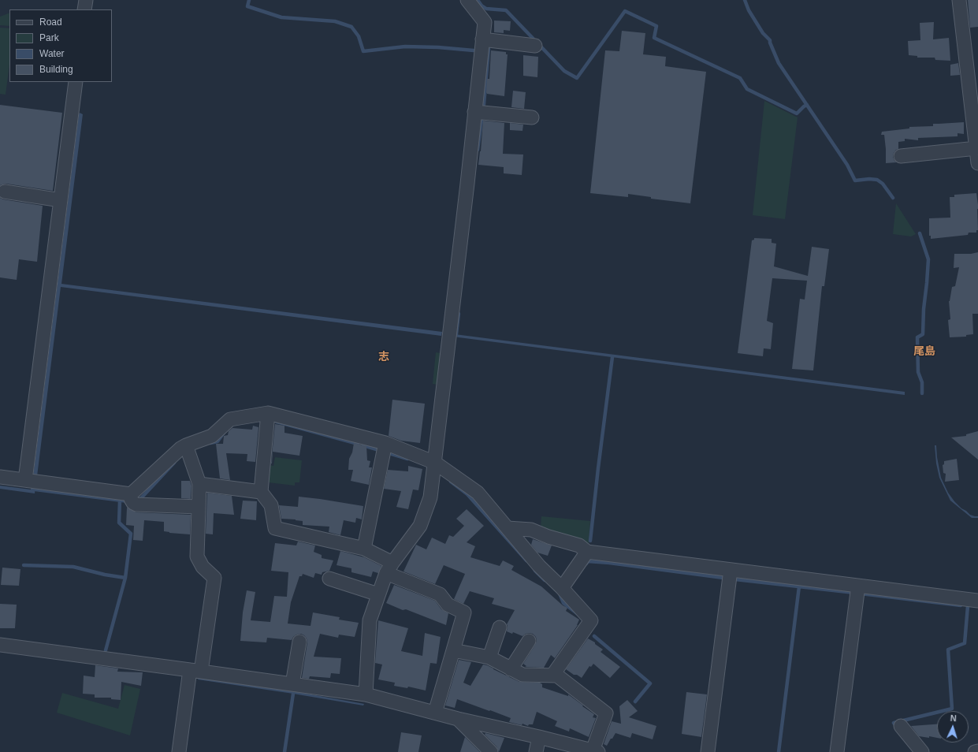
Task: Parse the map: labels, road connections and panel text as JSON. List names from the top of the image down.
{
  "districts": ["尾島", "志"],
  "legend": [
    "Road",
    "Park",
    "Water",
    "Building"
  ],
  "north": "top"
}
